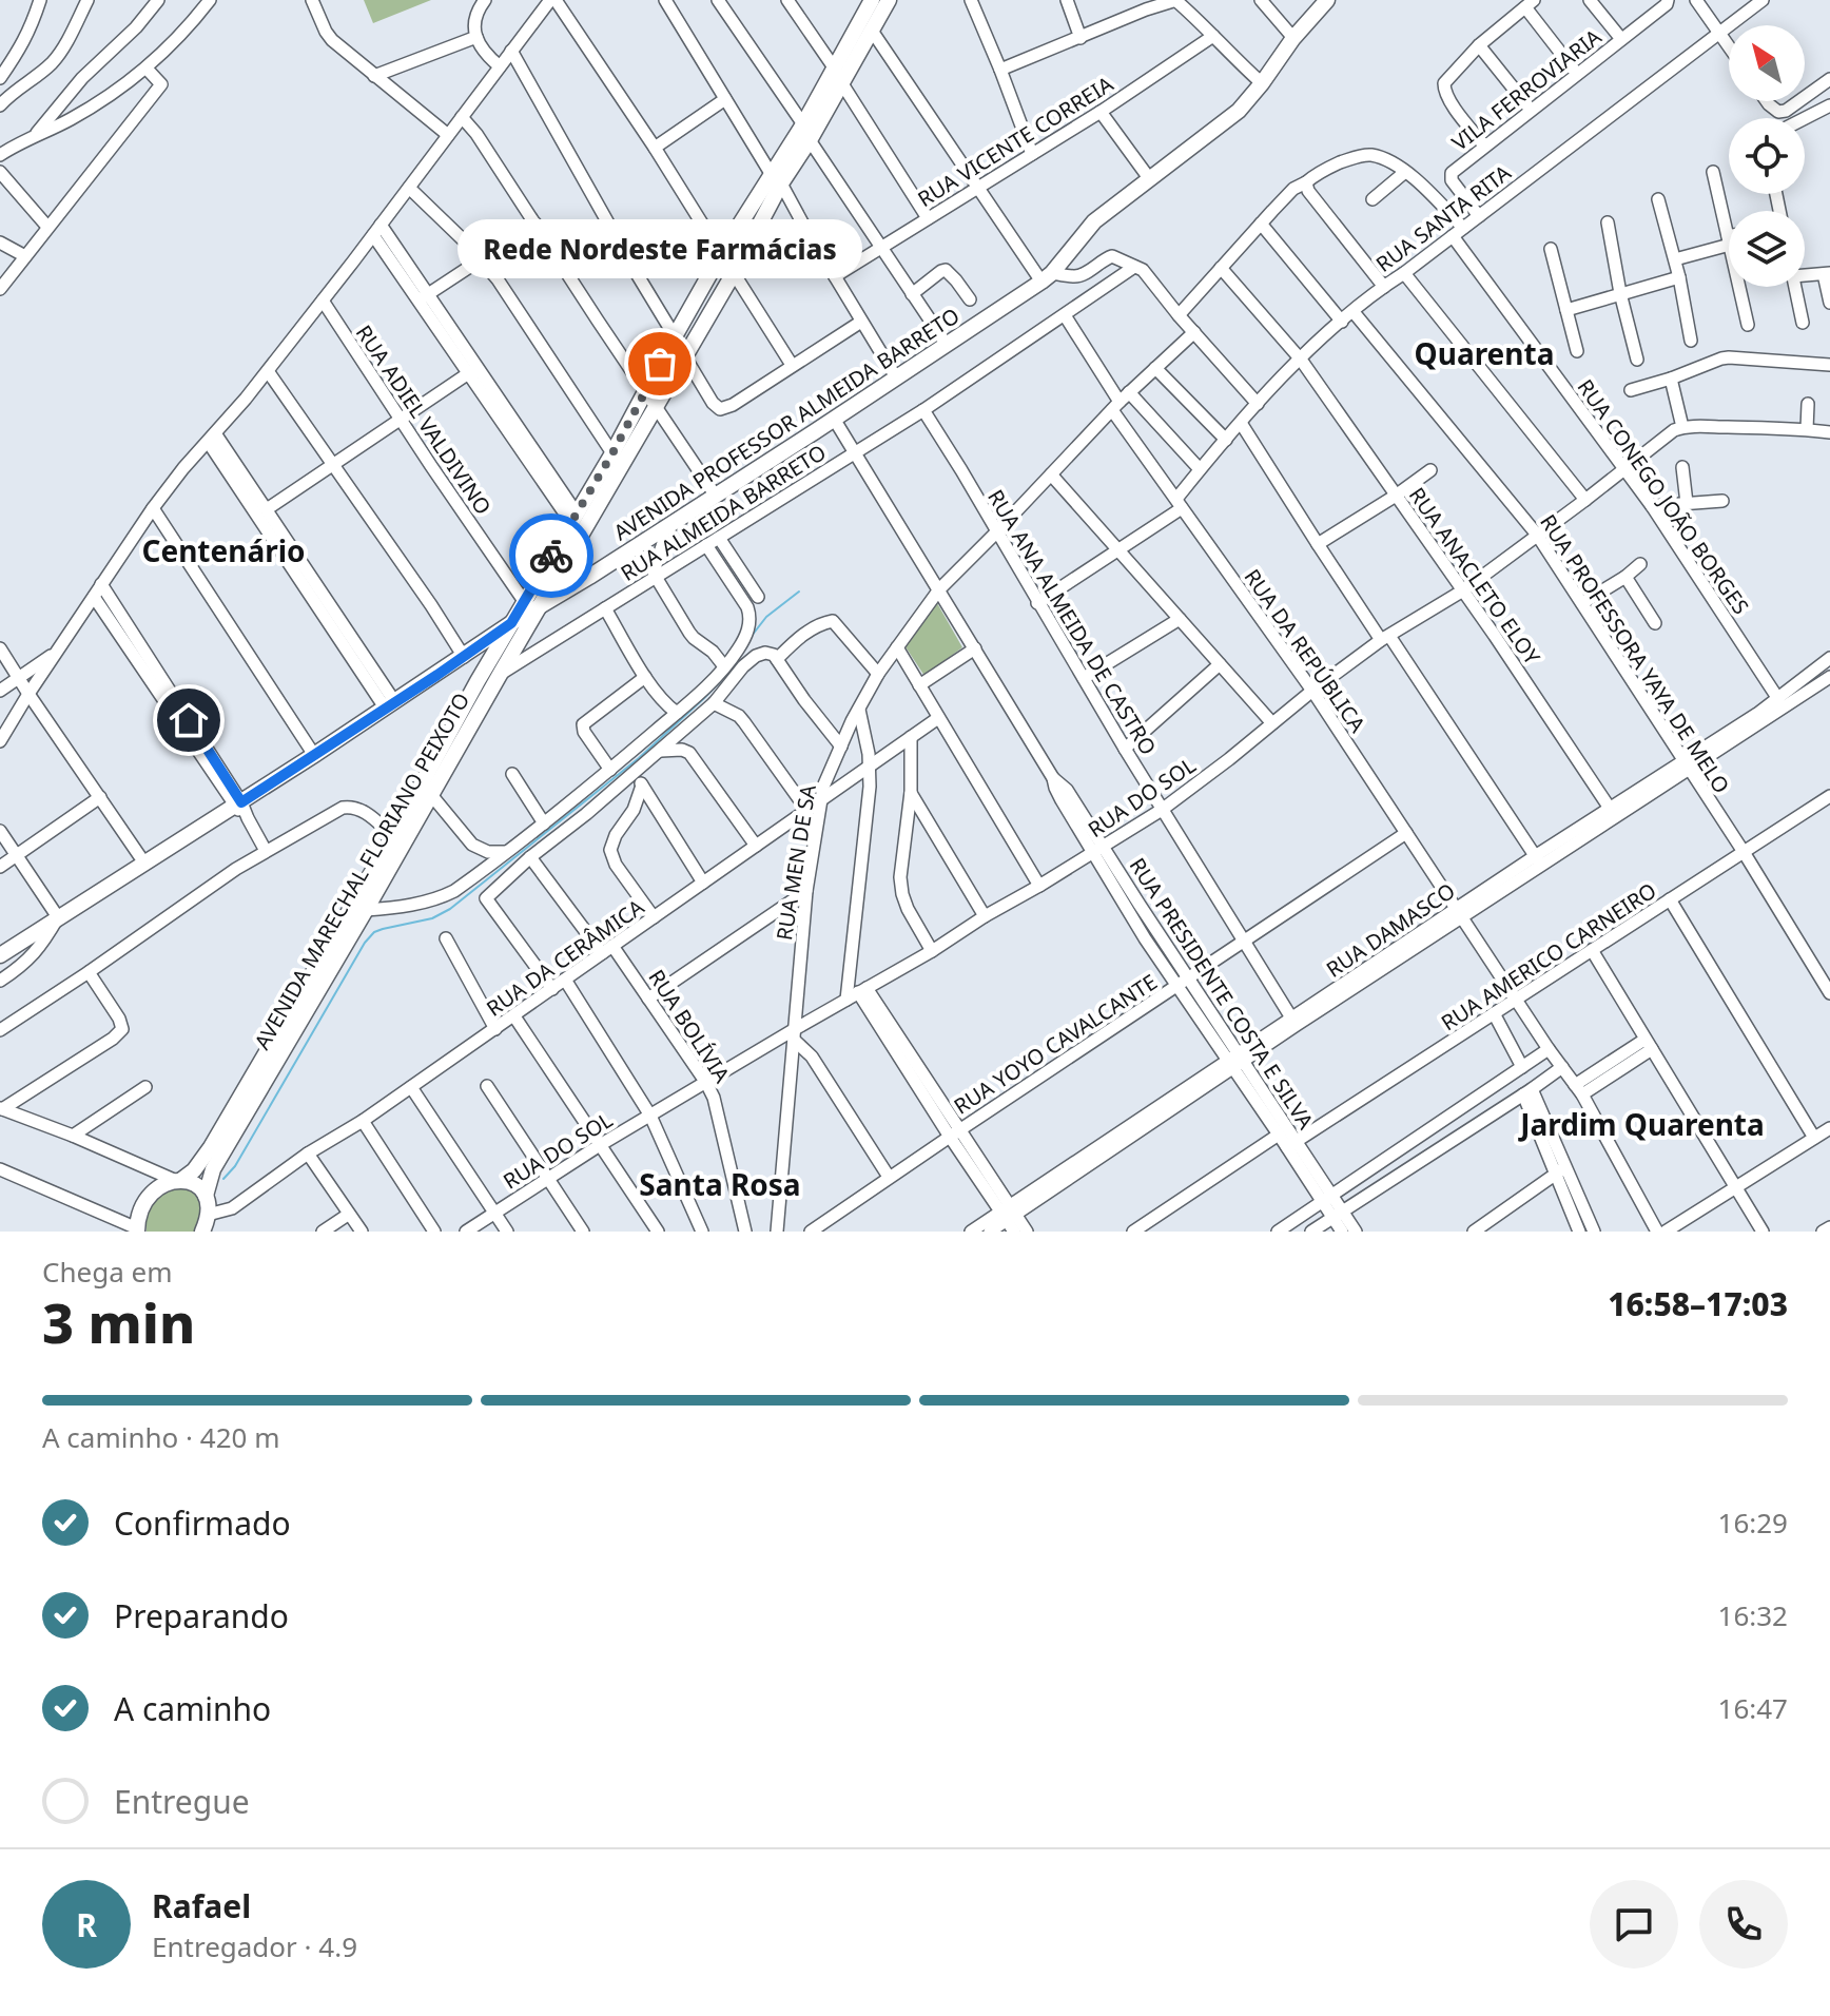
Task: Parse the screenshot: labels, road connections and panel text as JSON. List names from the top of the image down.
{
  "streets": {
    "main road": ["AVENIDA PROFESSOR ALMEIDA BARRETO", "AVENIDA MARECHAL FLORIANO PEIXOTO"],
    "street": [
      "VILA FERROVIARIA",
      "RUA VICENTE CORREIA",
      "RUA SANTA RITA",
      "RUA ADIEL VALDIVINO",
      "RUA CONEGO JOÃO BORGES",
      "RUA ALMEIDA BARRETO",
      "RUA ANACLETO ELOY",
      "RUA ANA ALMEIDA DE CASTRO",
      "RUA DA REPÚBLICA",
      "RUA PROFESSORA YAYA DE MELO",
      "RUA DO SOL",
      "RUA MEN DE SA",
      "RUA DAMASCO",
      "RUA AMERICO CARNEIRO",
      "RUA DA CERÂMICA",
      "RUA PRESIDENTE COSTA E SILVA",
      "RUA BOLÍVIA",
      "RUA YOYO CAVALCANTE"
    ]
  },
  "crossings": [
    ["VILA FERROVIARIA", "RUA SANTA RITA"],
    ["RUA SANTA RITA", "RUA CONEGO JOÃO BORGES"],
    ["RUA SANTA RITA", "RUA ANACLETO ELOY"],
    ["RUA SANTA RITA", "RUA ANA ALMEIDA DE CASTRO"],
    ["RUA SANTA RITA", "RUA DA REPÚBLICA"],
    ["RUA SANTA RITA", "RUA PROFESSORA YAYA DE MELO"],
    ["RUA ADIEL VALDIVINO", "AVENIDA MARECHAL FLORIANO PEIXOTO"],
    ["AVENIDA PROFESSOR ALMEIDA BARRETO", "AVENIDA MARECHAL FLORIANO PEIXOTO"],
    ["AVENIDA PROFESSOR ALMEIDA BARRETO", "RUA PRESIDENTE COSTA E SILVA"],
    ["RUA CONEGO JOÃO BORGES", "RUA DO SOL"],
    ["RUA CONEGO JOÃO BORGES", "RUA DAMASCO"],
    ["RUA ALMEIDA BARRETO", "RUA ANA ALMEIDA DE CASTRO"],
    ["RUA ALMEIDA BARRETO", "RUA DA REPÚBLICA"],
    ["RUA ALMEIDA BARRETO", "AVENIDA MARECHAL FLORIANO PEIXOTO"],
    ["RUA ALMEIDA BARRETO", "RUA PRESIDENTE COSTA E SILVA"],
    ["RUA ANACLETO ELOY", "RUA DO SOL"],
    ["RUA ANACLETO ELOY", "RUA DAMASCO"],
    ["RUA ANA ALMEIDA DE CASTRO", "RUA DO SOL"],
    ["RUA ANA ALMEIDA DE CASTRO", "RUA MEN DE SA"],
    ["RUA ANA ALMEIDA DE CASTRO", "RUA DAMASCO"],
    ["RUA ANA ALMEIDA DE CASTRO", "RUA YOYO CAVALCANTE"],
    ["RUA DA REPÚBLICA", "RUA DO SOL"],
    ["RUA DA REPÚBLICA", "RUA MEN DE SA"],
    ["RUA DA REPÚBLICA", "RUA DAMASCO"],
    ["RUA DA REPÚBLICA", "RUA AMERICO CARNEIRO"],
    ["RUA DA REPÚBLICA", "RUA YOYO CAVALCANTE"],
    ["RUA PROFESSORA YAYA DE MELO", "RUA DO SOL"],
    ["RUA PROFESSORA YAYA DE MELO", "RUA DAMASCO"],
    ["RUA PROFESSORA YAYA DE MELO", "RUA AMERICO CARNEIRO"],
    ["RUA DO SOL", "RUA MEN DE SA"],
    ["RUA DO SOL", "RUA PRESIDENTE COSTA E SILVA"],
    ["RUA DO SOL", "RUA BOLÍVIA"],
    ["RUA MEN DE SA", "RUA DA CERÂMICA"],
    ["RUA MEN DE SA", "RUA PRESIDENTE COSTA E SILVA"],
    ["RUA DAMASCO", "RUA PRESIDENTE COSTA E SILVA"],
    ["RUA AMERICO CARNEIRO", "RUA PRESIDENTE COSTA E SILVA"],
    ["RUA DA CERÂMICA", "RUA BOLÍVIA"],
    ["RUA PRESIDENTE COSTA E SILVA", "RUA YOYO CAVALCANTE"]
  ],
  "districts": [
    "Quarenta",
    "Centenário",
    "Jardim Quarenta",
    "Santa Rosa"
  ],
  "places": ["Rede Nordeste Farmácias"],
  "north": "top left",
  "page": {
    "bubble": "Rede Nordeste Farmácias",
    "heading": ["3 min", "Chega em", "16:58–17:03"],
    "panel": ["Rafael", "Entregador · 4.9"],
    "bar": "A caminho · 420 m",
    "list": [
      ["Confirmado", "16:29"],
      ["Preparando", "16:32"],
      ["A caminho", "16:47"],
      "Entregue"
    ],
    "round": "R"
  }
}
